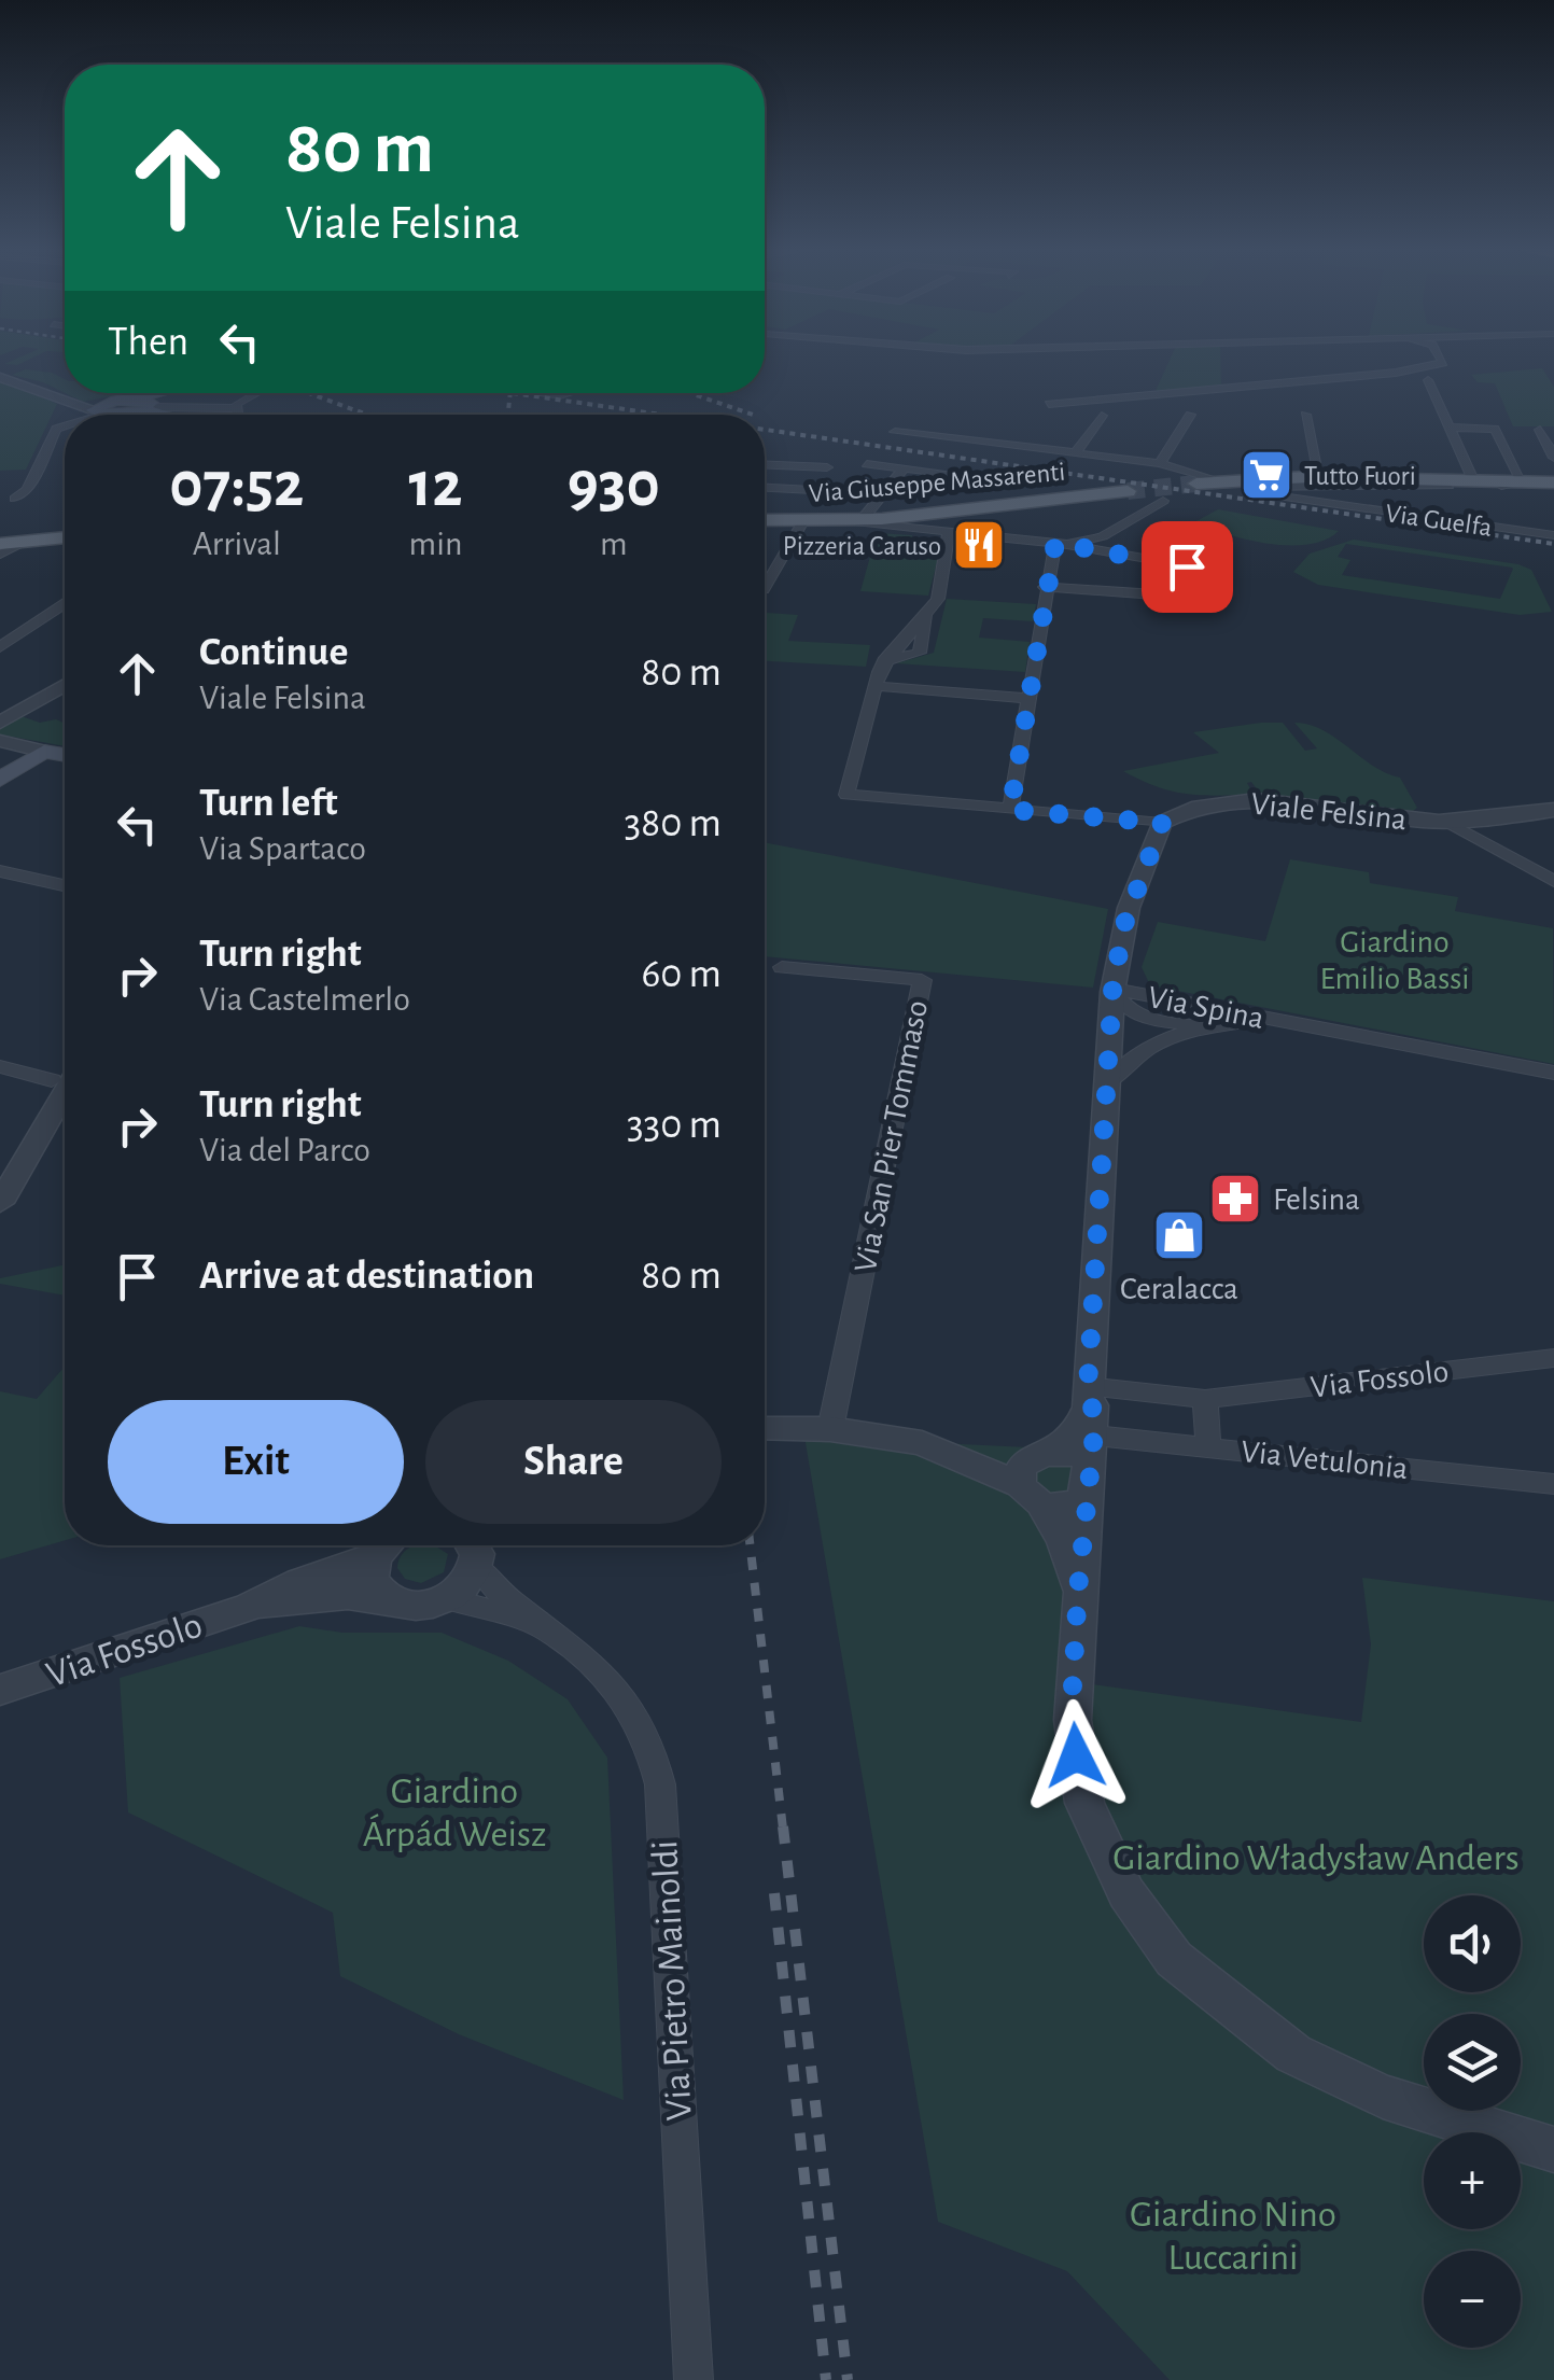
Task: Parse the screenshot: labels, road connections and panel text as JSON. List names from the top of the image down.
{
  "streets": {
    "main road": ["Via Giuseppe Massarenti"],
    "street": [
      "Via Guelfa",
      "Viale Felsina",
      "Via Spina",
      "Via San Pier Tommaso",
      "Via Fossolo",
      "Via Vetulonia",
      "Via Pietro Mainoldi"
    ]
  },
  "crossings": [
    ["Via Fossolo", "Via Pietro Mainoldi"]
  ],
  "parks": [
    "Giardino Emilio Bassi",
    "Giardino Árpád Weisz",
    "Giardino Władysław Anders",
    "Giardino Nino Luccarini"
  ],
  "places": {
    "supermarket": ["Tutto Fuori"],
    "restaurant": ["Pizzeria Caruso"],
    "pharmacy": ["Felsina"],
    "shop": ["Ceralacca"]
  },
  "page": {
    "turn": ["80 m", "Viale Felsina"],
    "then": "Then",
    "eta": [
      "07:52",
      "Arrival",
      "12",
      "min",
      "930",
      "m"
    ],
    "list": [
      {
        "name": "Continue",
        "note": "Viale Felsina",
        "value": "80 m"
      },
      {
        "name": "Turn left",
        "note": "Via Spartaco",
        "value": "380 m"
      },
      {
        "name": "Turn right",
        "note": "Via Castelmerlo",
        "value": "60 m"
      },
      {
        "name": "Turn right",
        "note": "Via del Parco",
        "value": "330 m"
      },
      {
        "name": "Arrive at destination",
        "value": "80 m"
      }
    ],
    "buttons": ["Exit", "Share"],
    "map_buttons": ["+", "−"]
  }
}
